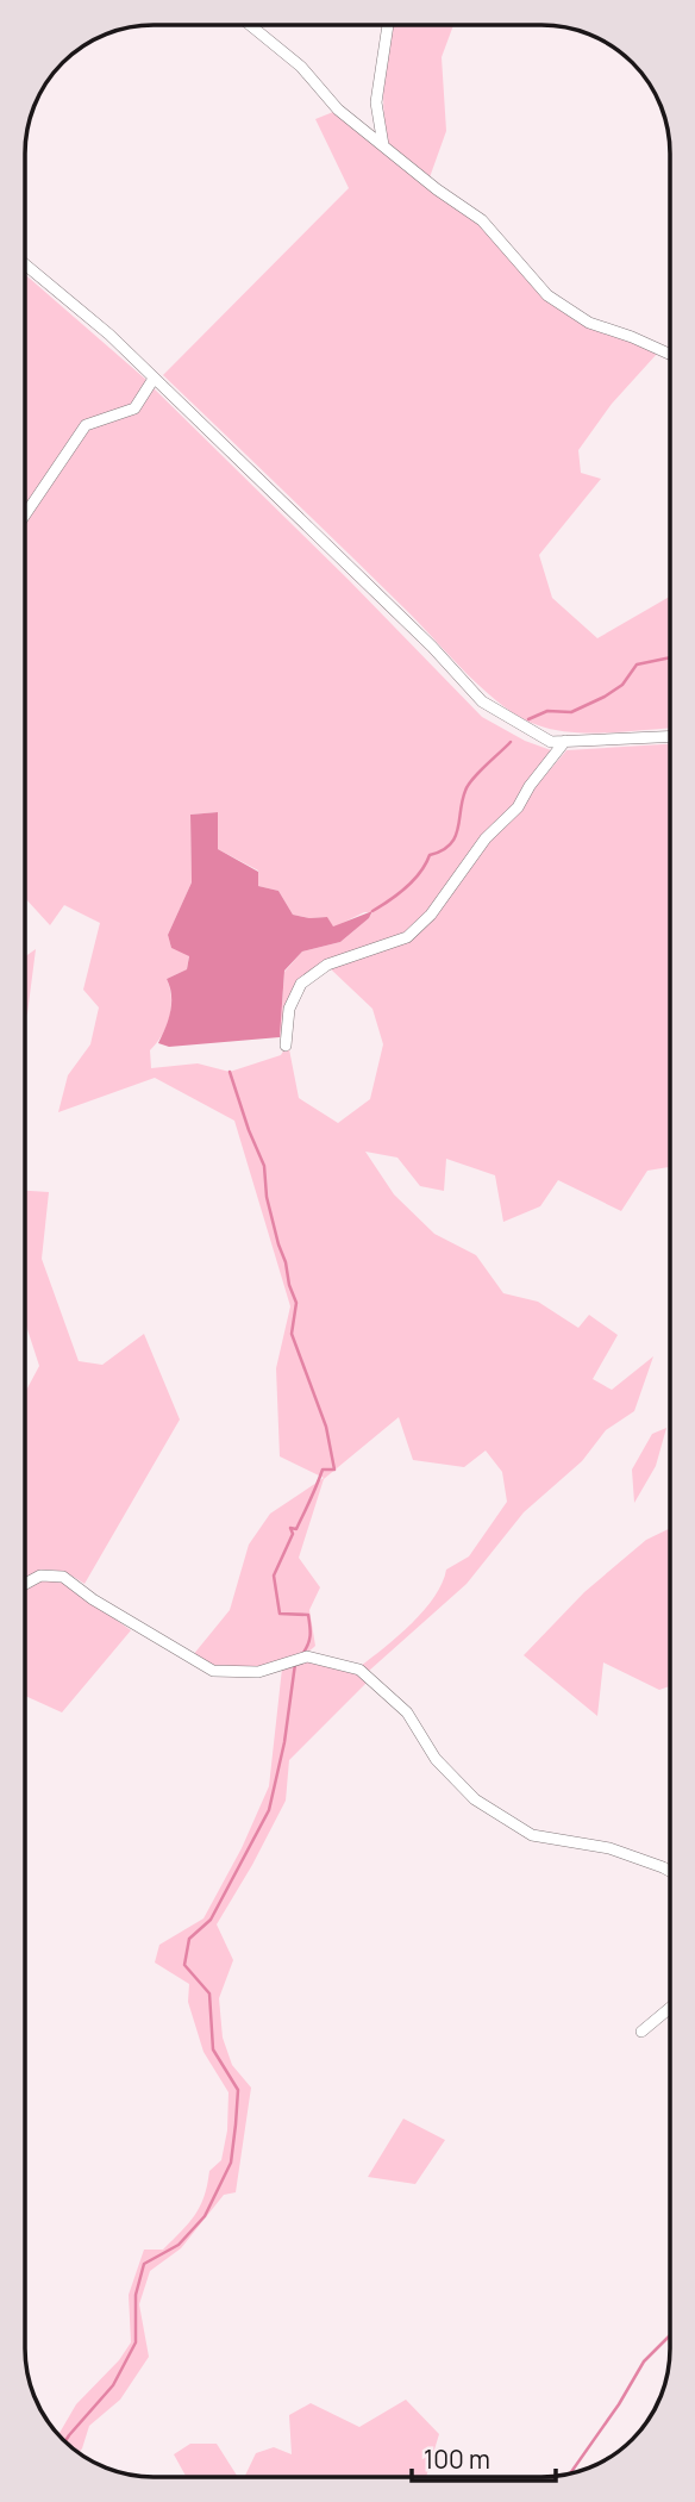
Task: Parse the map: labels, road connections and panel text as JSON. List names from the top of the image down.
{
  "scale_bar": "100 m"
}
